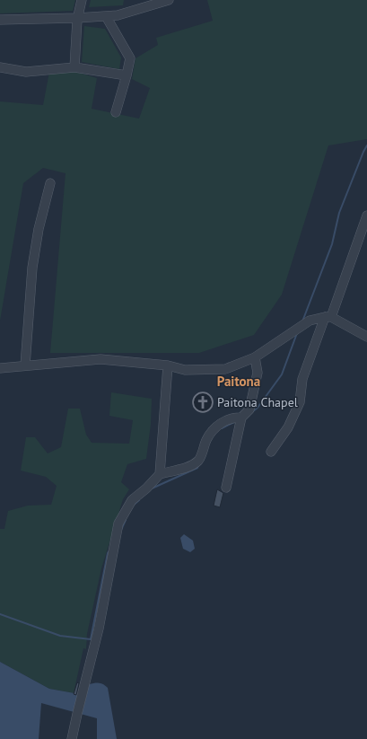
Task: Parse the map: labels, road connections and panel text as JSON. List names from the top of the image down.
{
  "districts": ["Paitona"],
  "places": {
    "church": ["Paitona Chapel"]
  }
}
